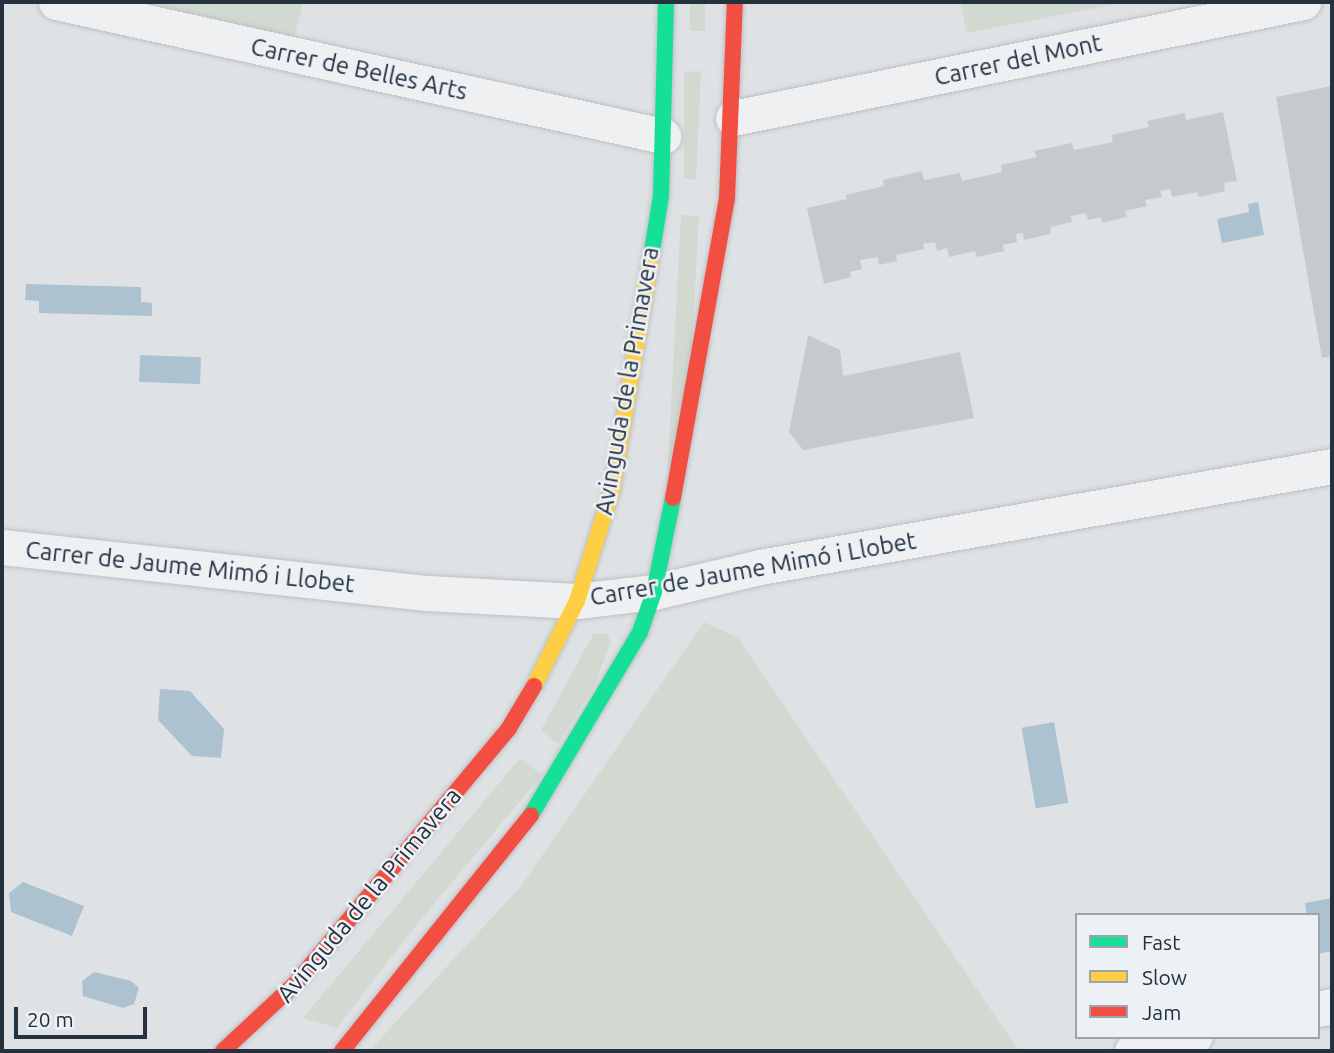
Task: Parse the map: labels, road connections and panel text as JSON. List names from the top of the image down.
{
  "streets": {
    "street": [
      "Carrer del Mont",
      "Carrer de Belles Arts",
      "Avinguda de la Primavera",
      "Carrer de Jaume Mimó i Llobet"
    ]
  },
  "crossings": [
    ["Carrer de Belles Arts", "Avinguda de la Primavera"],
    ["Avinguda de la Primavera", "Carrer de Jaume Mimó i Llobet"]
  ],
  "legend": ["Fast", "Slow", "Jam"],
  "scale_bar": "20 m"
}
